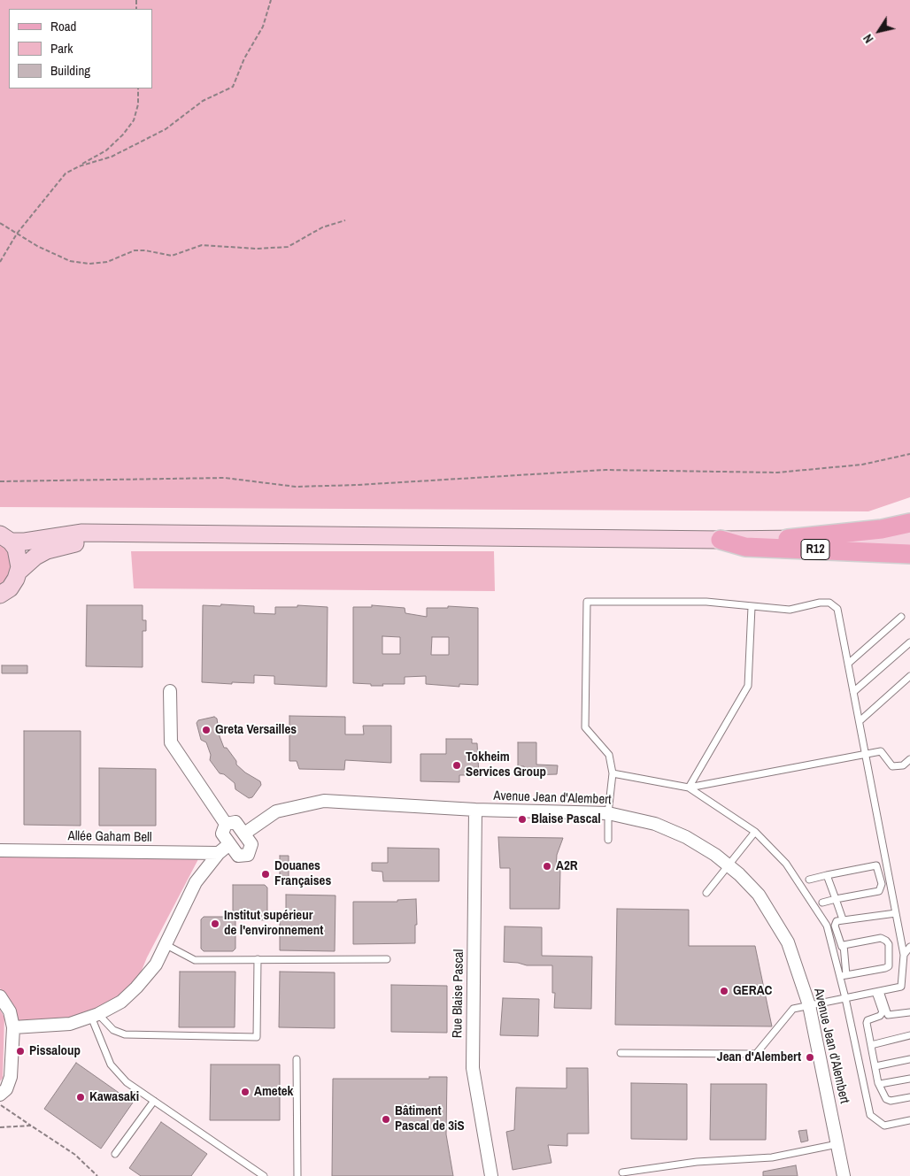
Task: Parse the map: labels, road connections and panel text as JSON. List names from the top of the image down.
{
  "streets": {
    "main road": ["R12"],
    "street": ["Avenue Jean d'Alembert", "Allée Gaham Bell", "Rue Blaise Pascal"]
  },
  "crossings": [
    ["Avenue Jean d'Alembert", "Rue Blaise Pascal"]
  ],
  "places": [
    "Greta Versailles",
    "Tokheim Services Group",
    "Blaise Pascal",
    "A2R",
    "Douanes Françaises",
    "Institut supérieur de l'environnement",
    "GERAC",
    "Pissaloup",
    "Jean d'Alembert",
    "Ametek",
    "Kawasaki",
    "Bâtiment Pascal de 3iS"
  ],
  "legend": ["Road", "Park", "Building"],
  "north": "bottom left"
}
